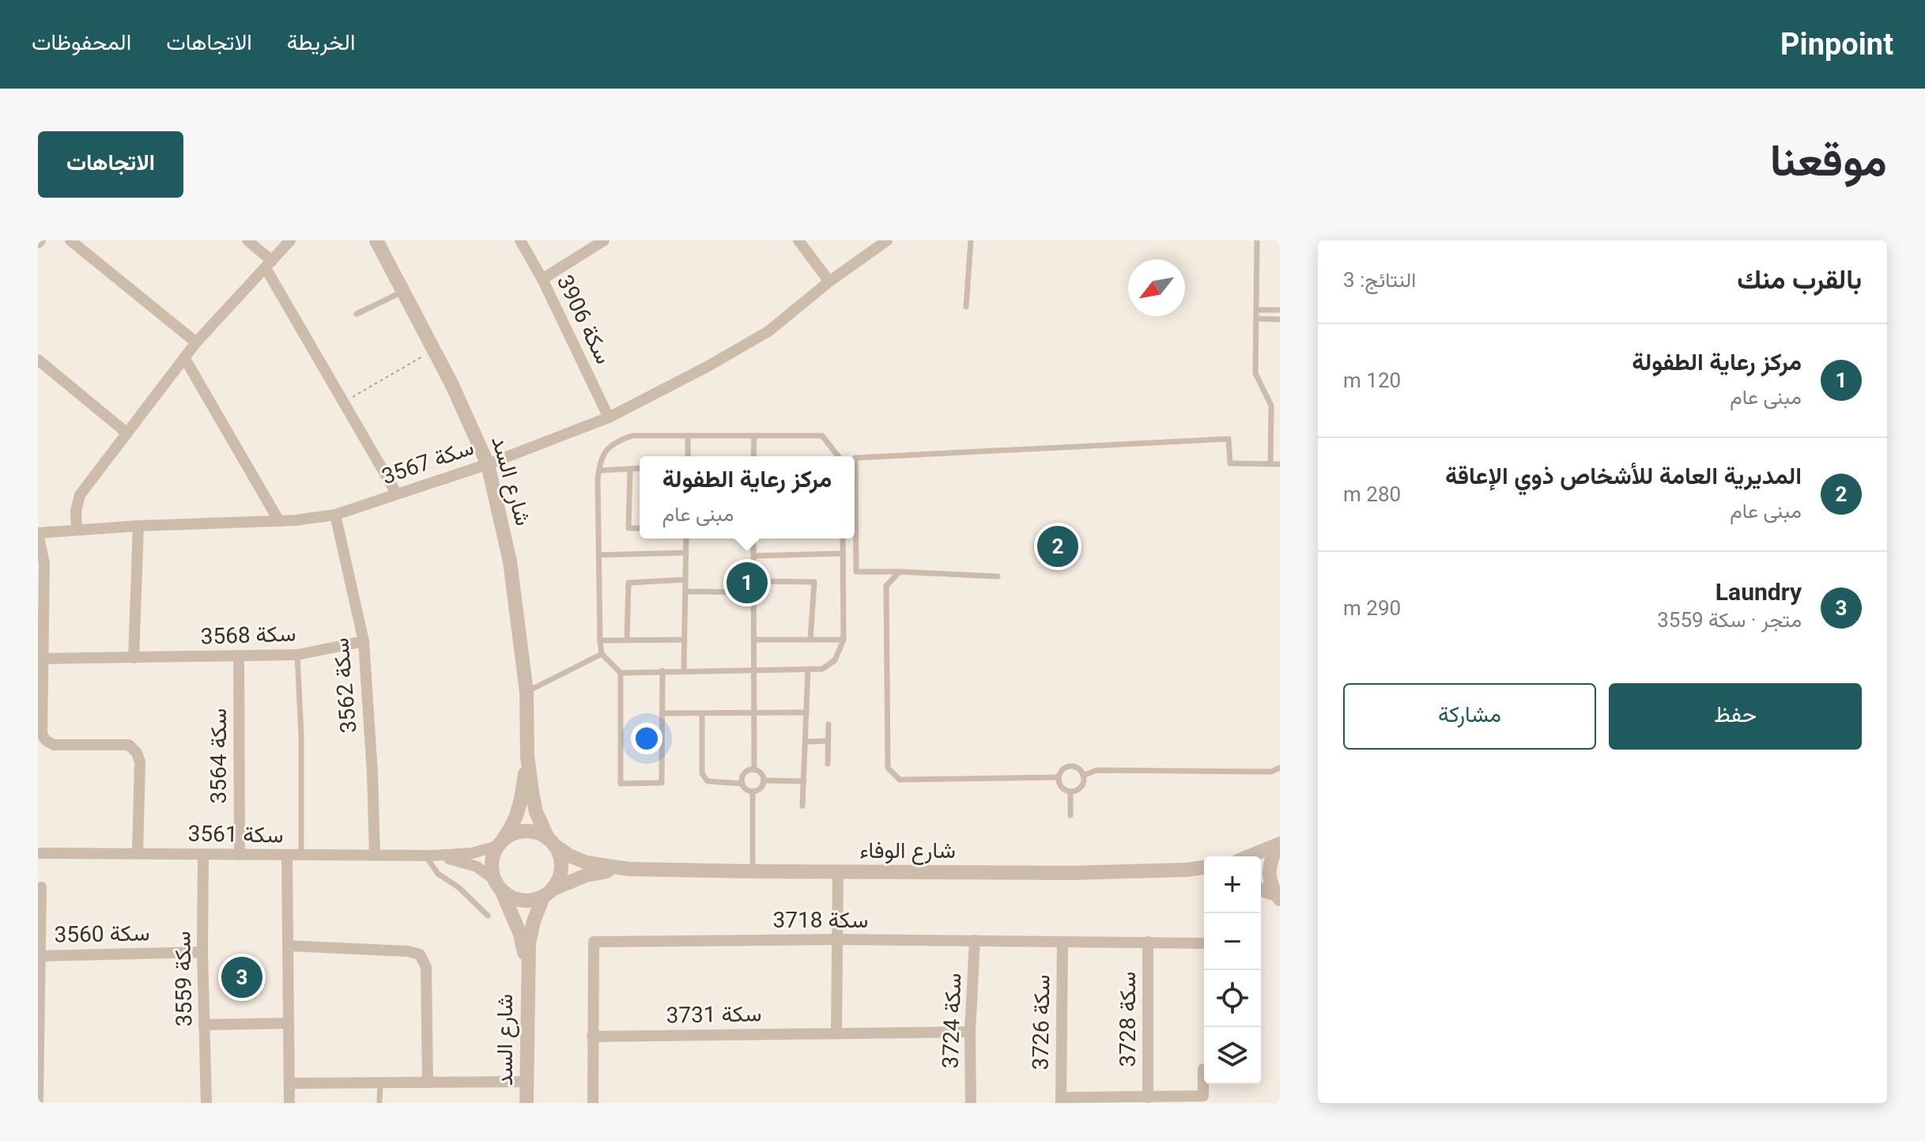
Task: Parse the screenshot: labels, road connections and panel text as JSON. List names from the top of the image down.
{
  "streets": {
    "street": [
      "سكة 3906",
      "سكة 3567",
      "شارع السد",
      "سكة 3568",
      "سكة 3562",
      "سكة 3564",
      "سكة 3561",
      "شارع الوفاء",
      "سكة 3718",
      "سكة 3560",
      "سكة 3559",
      "سكة 3731",
      "سكة 3728",
      "سكة 3724",
      "سكة 3726"
    ]
  },
  "crossings": [
    ["سكة 3906", "سكة 3567"],
    ["سكة 3567", "شارع السد"],
    ["سكة 3567", "سكة 3562"],
    ["شارع السد", "سكة 3561"],
    ["شارع السد", "شارع الوفاء"],
    ["سكة 3568", "سكة 3562"],
    ["سكة 3568", "سكة 3564"],
    ["سكة 3562", "سكة 3561"],
    ["سكة 3564", "سكة 3561"],
    ["سكة 3561", "شارع الوفاء"],
    ["سكة 3561", "سكة 3559"],
    ["سكة 3718", "سكة 3731"],
    ["سكة 3718", "سكة 3728"],
    ["سكة 3718", "سكة 3724"],
    ["سكة 3718", "سكة 3726"],
    ["سكة 3560", "سكة 3559"],
    ["سكة 3731", "سكة 3724"],
    ["سكة 3728", "سكة 3726"]
  ],
  "north": "bottom left",
  "page": {
    "header": "Pinpoint",
    "nav": ["الخريطة", "الاتجاهات", "المحفوظات"],
    "title": "موقعنا",
    "buttons": [
      "الاتجاهات",
      ["حفظ", "مشاركة"]
    ],
    "heading": ["بالقرب منك", "النتائج: 3"],
    "list": [
      {
        "mark": "1",
        "name": "مركز رعاية الطفولة",
        "note": "مبنى عام",
        "value": "120 m"
      },
      {
        "mark": "2",
        "name": "المديرية العامة للأشخاص ذوي الإعاقة",
        "note": "مبنى عام",
        "value": "280 m"
      },
      {
        "mark": "3",
        "name": "Laundry",
        "note": "متجر · سكة 3559",
        "value": "290 m"
      }
    ],
    "popup": ["مركز رعاية الطفولة", "مبنى عام"],
    "pins": ["2", "1", "3"],
    "map_buttons": ["+", "−"]
  }
}
